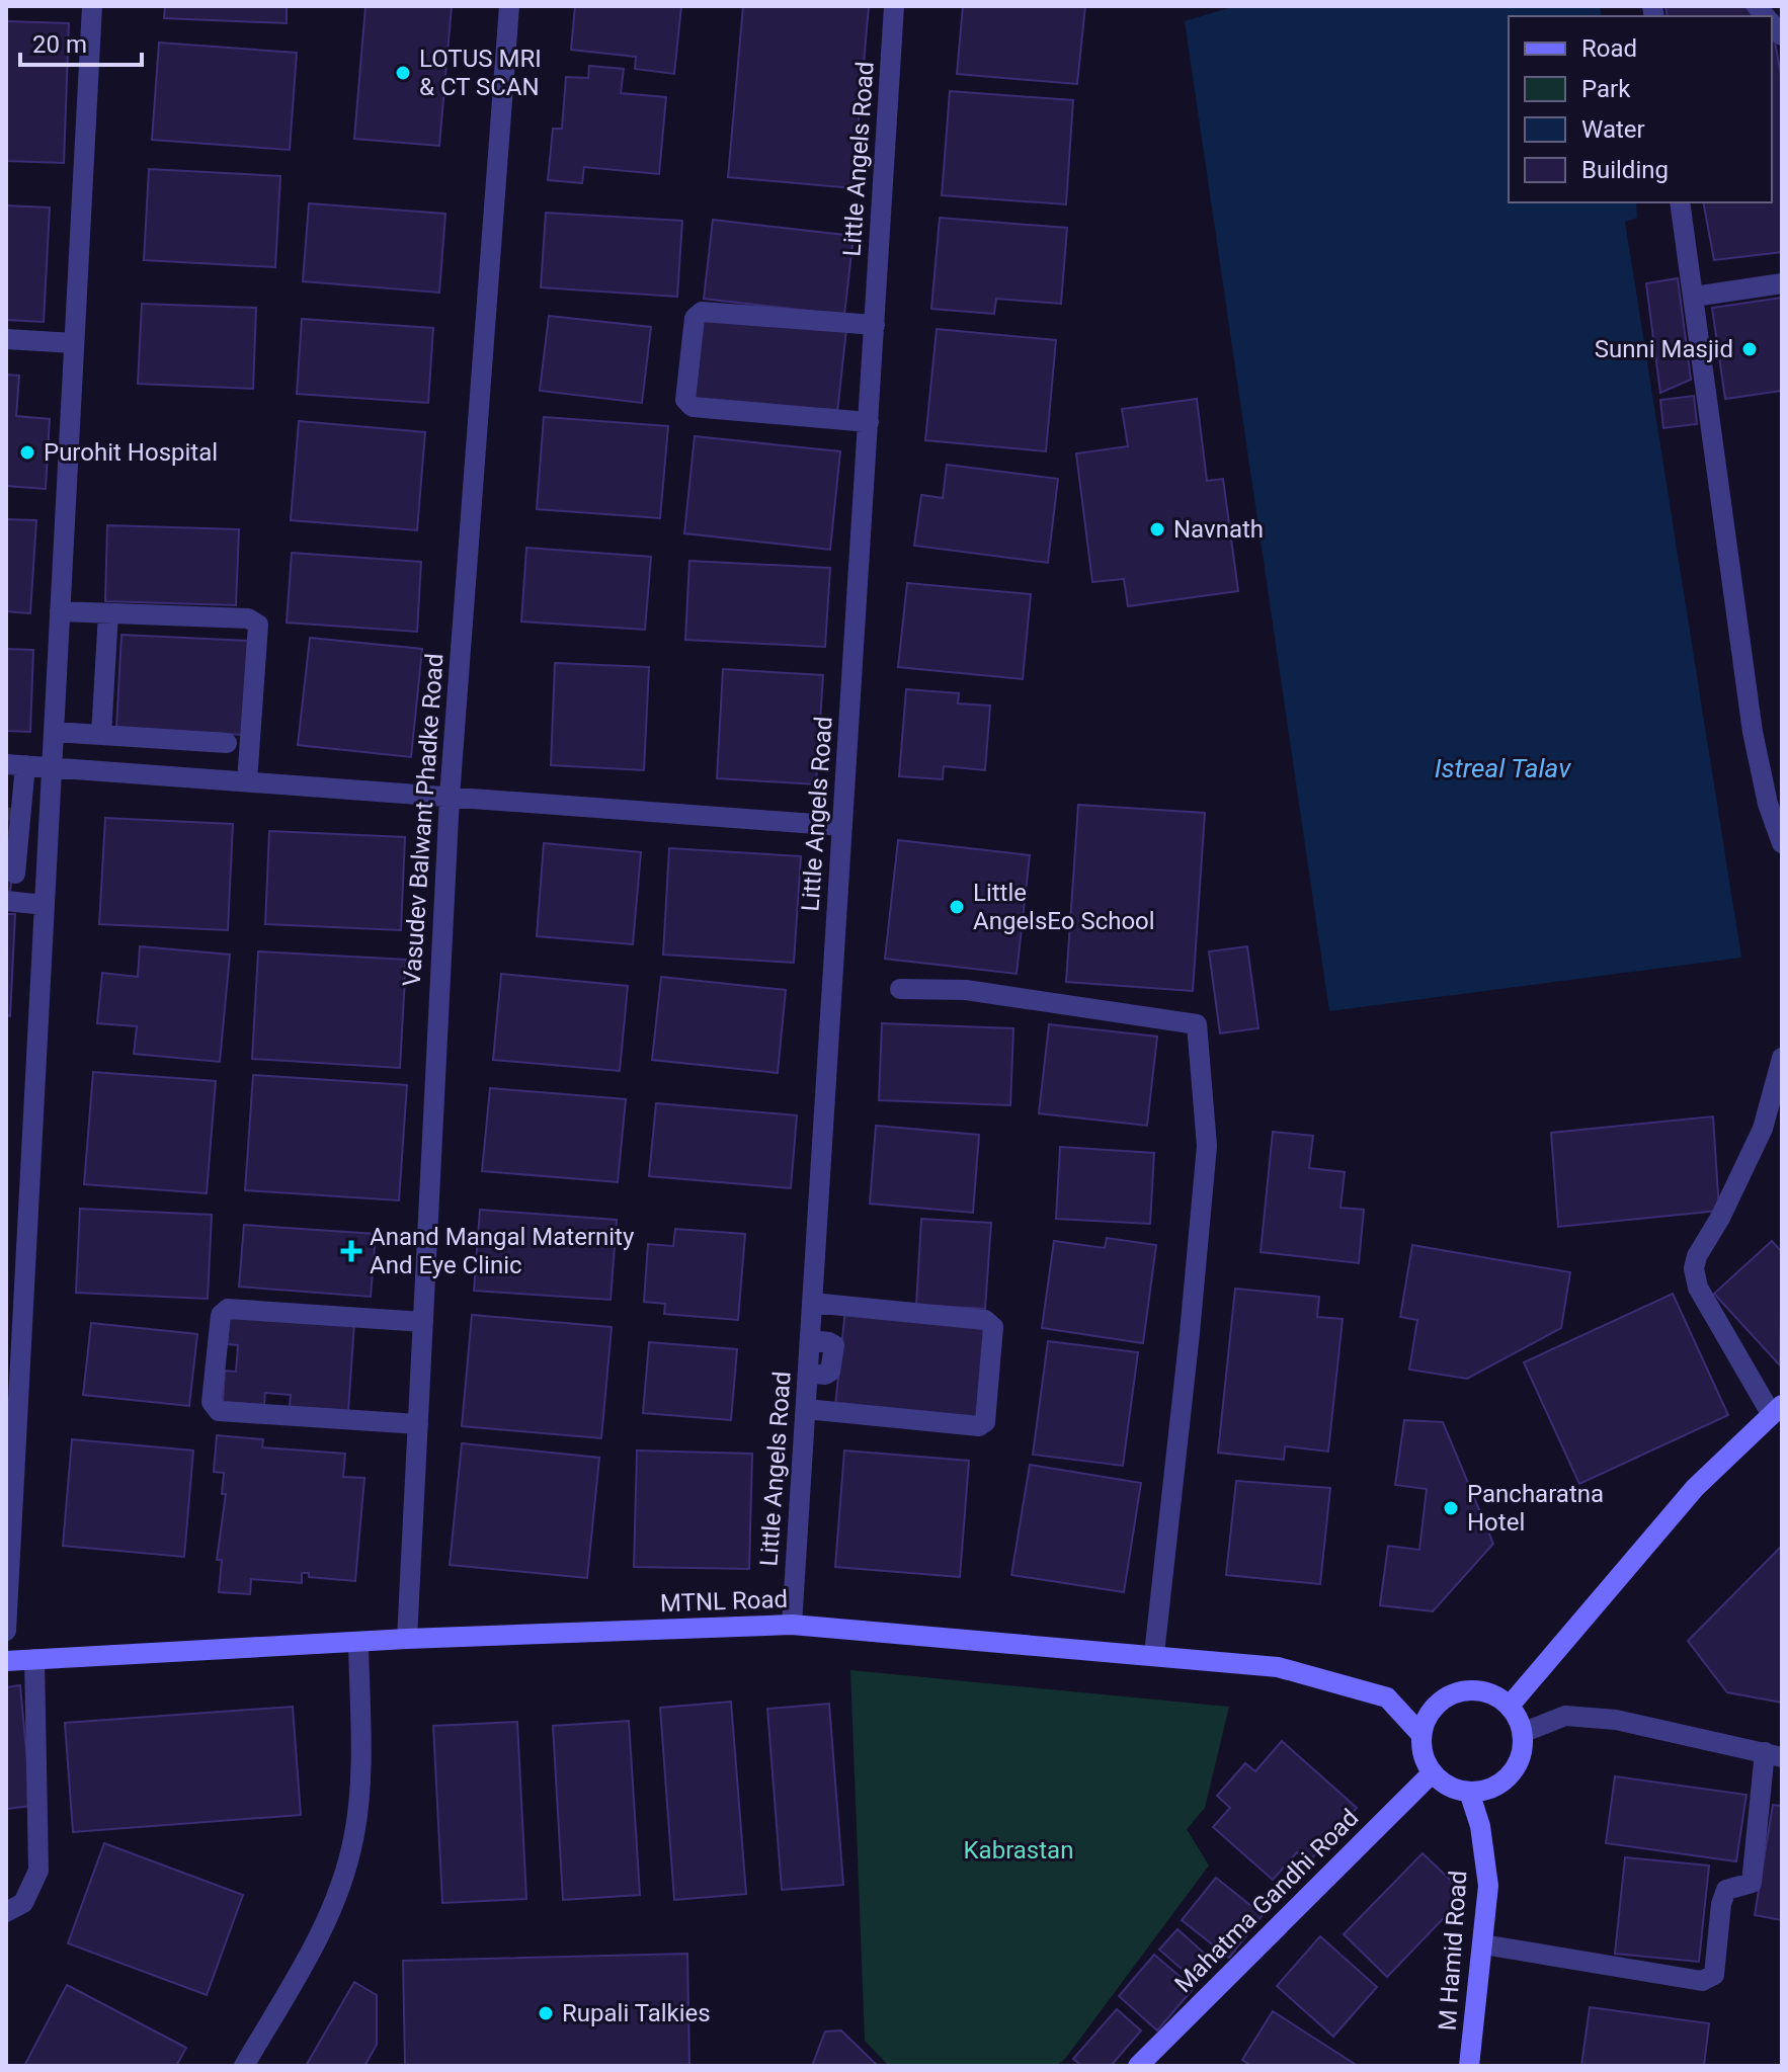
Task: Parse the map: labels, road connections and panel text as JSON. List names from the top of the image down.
{
  "streets": {
    "street": [
      "Little Angels Road",
      "Vasudev Balwant Phadke Road",
      "MTNL Road",
      "Mahatma Gandhi Road",
      "M Hamid Road"
    ]
  },
  "crossings": [
    ["Little Angels Road", "MTNL Road"],
    ["Vasudev Balwant Phadke Road", "MTNL Road"],
    ["MTNL Road", "Mahatma Gandhi Road"],
    ["MTNL Road", "M Hamid Road"],
    ["Mahatma Gandhi Road", "M Hamid Road"]
  ],
  "water": ["Istreal Talav"],
  "parks": ["Kabrastan"],
  "places": {
    "other": [
      "LOTUS MRI & CT SCAN",
      "Sunni Masjid",
      "Purohit Hospital",
      "Navnath",
      "Little AngelsEo School",
      "Pancharatna Hotel",
      "Rupali Talkies"
    ],
    "health": ["Anand Mangal Maternity And Eye Clinic"]
  },
  "legend": [
    "Road",
    "Park",
    "Water",
    "Building"
  ],
  "scale_bar": "20 m"
}
